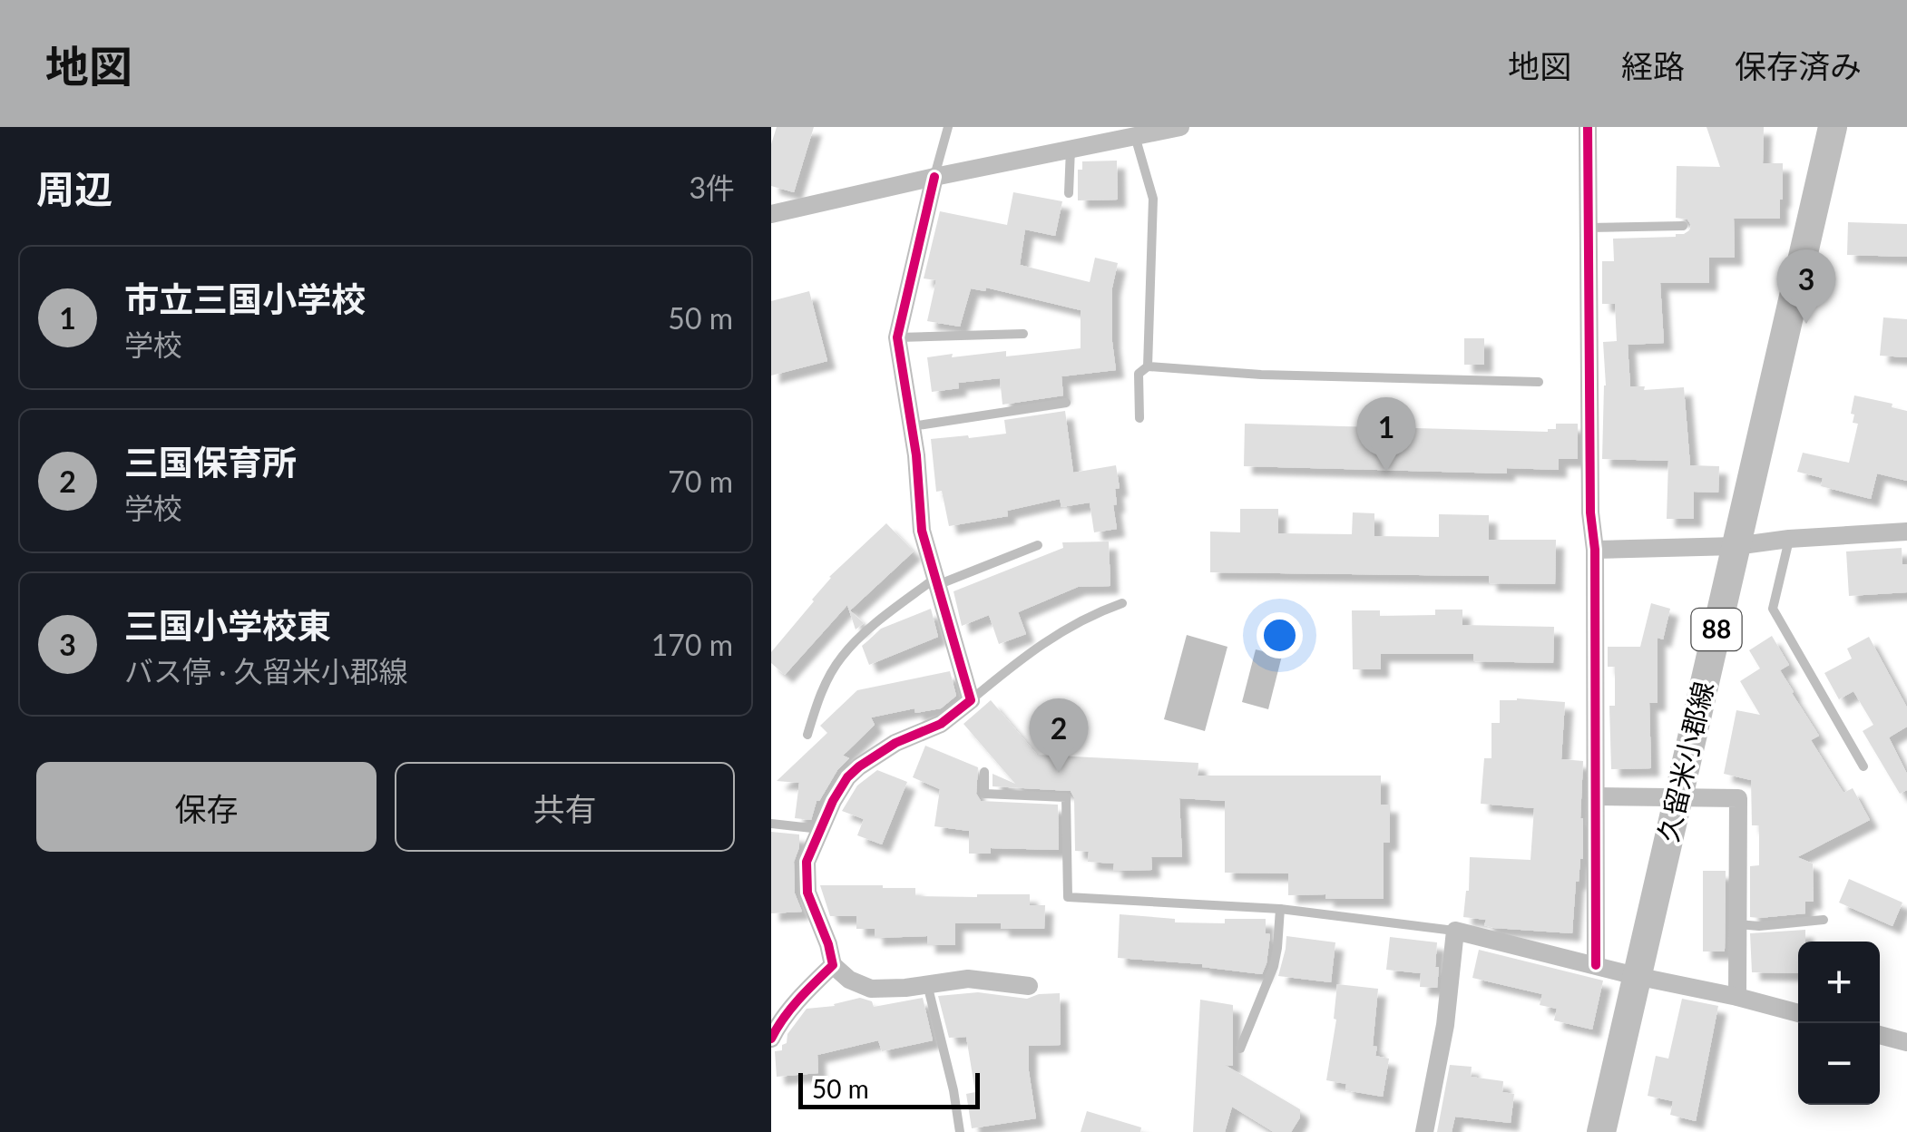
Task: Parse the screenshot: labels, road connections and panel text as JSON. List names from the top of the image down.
{
  "streets": {
    "main road": ["88", "久留米小郡線"]
  },
  "scale_bar": "50 m",
  "page": {
    "header": "地図",
    "nav": ["地図", "経路", "保存済み"],
    "heading": ["周辺", "3件"],
    "list": [
      {
        "mark": "1",
        "name": "市立三国小学校",
        "note": "学校",
        "value": "50 m"
      },
      {
        "mark": "2",
        "name": "三国保育所",
        "note": "学校",
        "value": "70 m"
      },
      {
        "mark": "3",
        "name": "三国小学校東",
        "note": "バス停 · 久留米小郡線",
        "value": "170 m"
      }
    ],
    "pins": ["3", "1", "2"],
    "buttons": ["保存", "共有"],
    "map_buttons": ["+", "−"],
    "scale": "50 m"
  }
}
